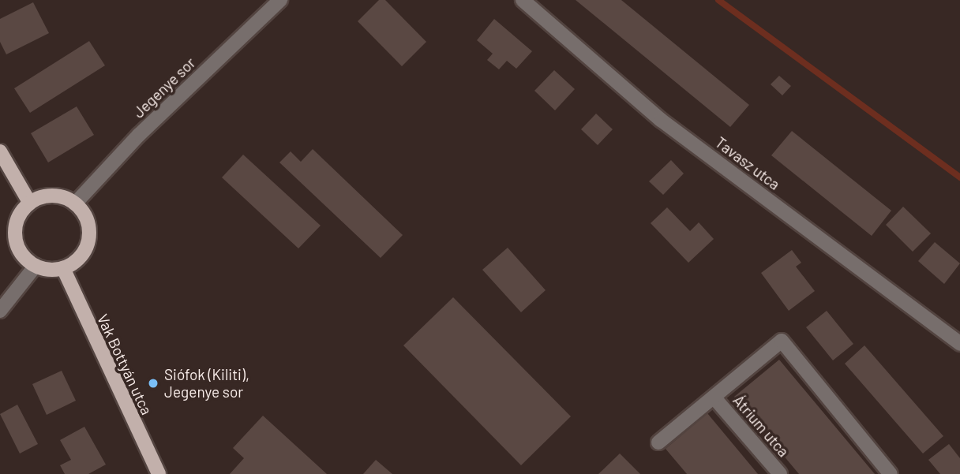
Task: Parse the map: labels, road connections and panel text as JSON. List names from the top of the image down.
{
  "streets": {
    "main road": ["Vak Bottyán utca"],
    "street": ["Jegenye sor", "Tavasz utca", "Átrium utca"]
  },
  "crossings": [
    ["Jegenye sor", "Vak Bottyán utca"]
  ],
  "places": ["Siófok (Kiliti), Jegenye sor"]
}
